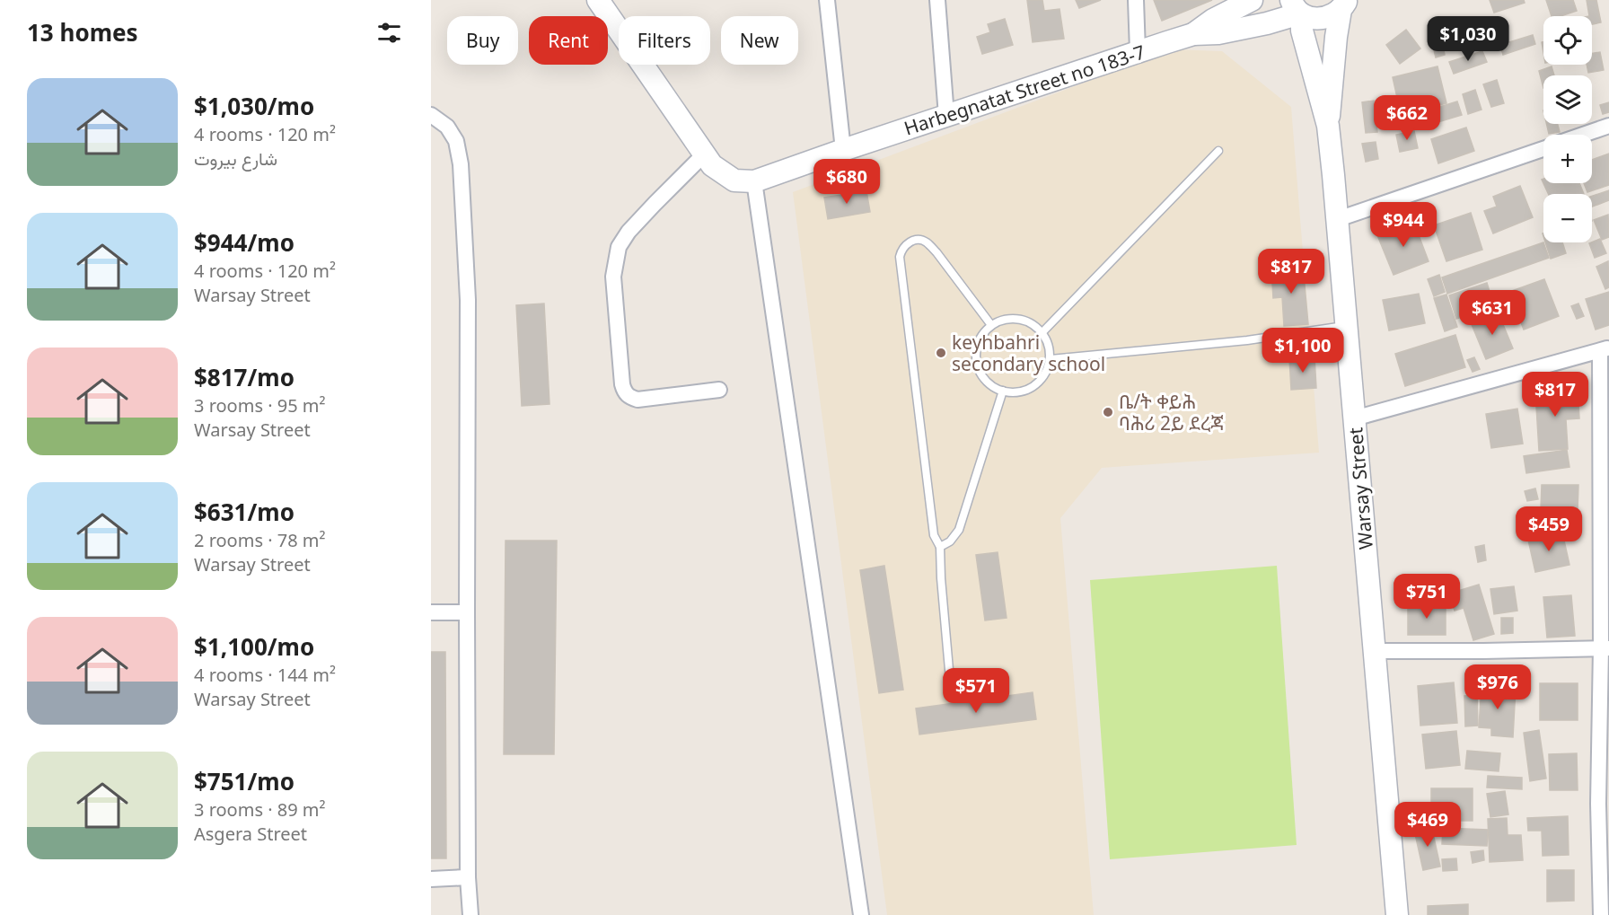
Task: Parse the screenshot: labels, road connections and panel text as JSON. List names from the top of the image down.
{
  "streets": {
    "main road": ["Harbegnatat Street no 183-7", "Warsay Street"]
  },
  "places": ["keyhbahri secondary school", "ቤ/ት ቀይሕ ባሕሪ 2ይ ደረጃ"],
  "page": {
    "heading": "13 homes",
    "map_buttons": ["+", "−"],
    "price": [
      "$1,030",
      "$662",
      "$680",
      "$944",
      "$817",
      "$631",
      "$1,100",
      "$817",
      "$459",
      "$751",
      "$976",
      "$571",
      "$469"
    ],
    "chip": [
      "Buy",
      "Rent",
      "Filters",
      "New"
    ],
    "list": [
      {
        "name": "$1,030/mo",
        "note": "4 rooms · 120 m² · شارع بيروت"
      },
      {
        "name": "$944/mo",
        "note": "4 rooms · 120 m² · Warsay Street"
      },
      {
        "name": "$817/mo",
        "note": "3 rooms · 95 m² · Warsay Street"
      },
      {
        "name": "$631/mo",
        "note": "2 rooms · 78 m² · Warsay Street"
      },
      {
        "name": "$1,100/mo",
        "note": "4 rooms · 144 m² · Warsay Street"
      },
      {
        "name": "$751/mo",
        "note": "3 rooms · 89 m² · Asgera Street"
      }
    ]
  }
}
